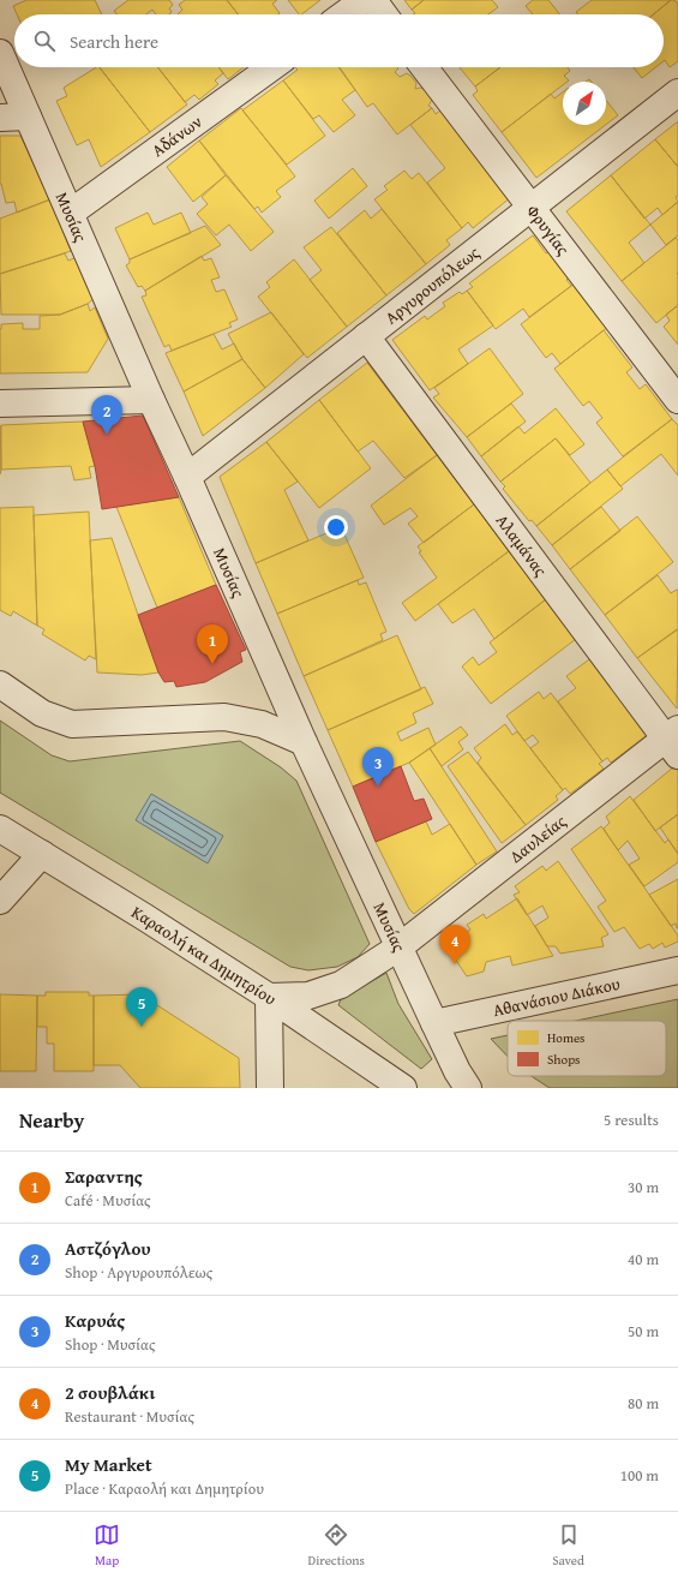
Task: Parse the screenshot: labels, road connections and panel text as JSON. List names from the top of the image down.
{
  "streets": {
    "street": [
      "Αδάνων",
      "Μυσίας",
      "Φρυγίας",
      "Αργυρουπόλεως",
      "Αλαμάνας",
      "Δαυλείας",
      "Καραολή και Δημητρίου",
      "Αθανάσιου Διάκου"
    ]
  },
  "crossings": [
    ["Αδάνων", "Μυσίας"],
    ["Μυσίας", "Αργυρουπόλεως"],
    ["Μυσίας", "Δαυλείας"],
    ["Μυσίας", "Αθανάσιου Διάκου"],
    ["Φρυγίας", "Αργυρουπόλεως"],
    ["Αργυρουπόλεως", "Αλαμάνας"],
    ["Αλαμάνας", "Δαυλείας"],
    ["Δαυλείας", "Καραολή και Δημητρίου"]
  ],
  "legend": ["Homes", "Shops"],
  "north": "top right",
  "page": {
    "search": "Search here",
    "pins": [
      "2",
      "1",
      "3",
      "4",
      "5"
    ],
    "heading": ["Nearby", "5 results"],
    "list": [
      {
        "mark": "1",
        "name": "Σαραντης",
        "note": "Café · Μυσίας",
        "value": "30 m"
      },
      {
        "mark": "2",
        "name": "Αστζόγλου",
        "note": "Shop · Αργυρουπόλεως",
        "value": "40 m"
      },
      {
        "mark": "3",
        "name": "Καρυάς",
        "note": "Shop · Μυσίας",
        "value": "50 m"
      },
      {
        "mark": "4",
        "name": "2 σουβλάκι",
        "note": "Restaurant · Μυσίας",
        "value": "80 m"
      },
      {
        "mark": "5",
        "name": "My Market",
        "note": "Place · Καραολή και Δημητρίου",
        "value": "100 m"
      }
    ],
    "nav": ["Map", "Directions", "Saved"]
  }
}
